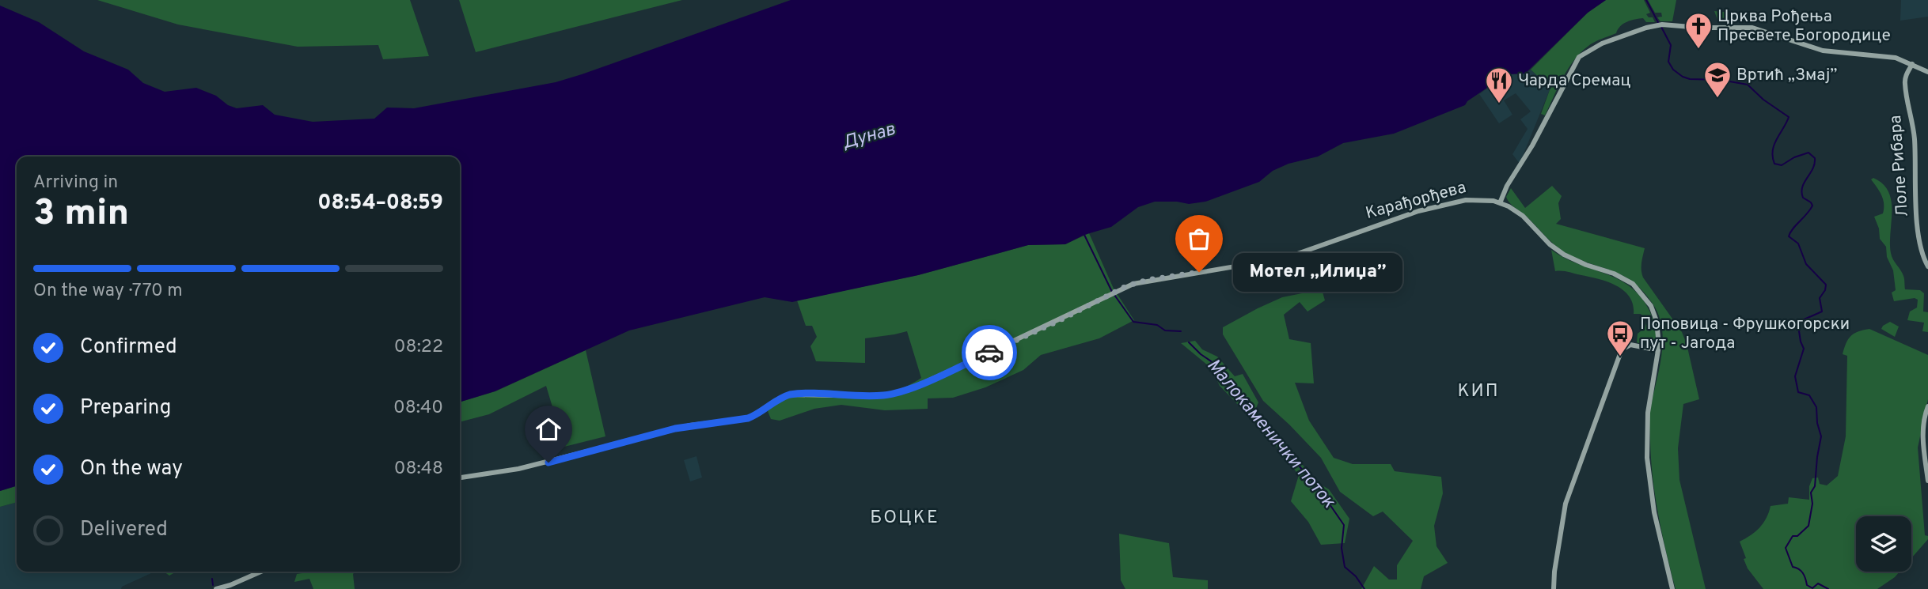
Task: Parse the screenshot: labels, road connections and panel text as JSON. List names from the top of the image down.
{
  "streets": {
    "main road": ["Лоле Рибара", "Карађорђева"]
  },
  "districts": ["КИП", "БОЦКЕ"],
  "water": ["Дунав", "Малокаменички поток"],
  "places": {
    "church": ["Црква Рођења Пресвете Богородице"],
    "school or university": ["Вртић „Змај”"],
    "restaurant": ["Чарда Сремац"],
    "other": ["Мотел „Илиџа”"],
    "bus stop": ["Поповица - Фрушкогорски пут - Јагода"]
  },
  "page": {
    "heading": ["3 min", "Arriving in", "08:54–08:59"],
    "bar": "On the way · 770 m",
    "bubble": "Мотел „Илиџа”",
    "list": [
      ["Confirmed", "08:22"],
      ["Preparing", "08:40"],
      ["On the way", "08:48"],
      "Delivered"
    ]
  }
}
